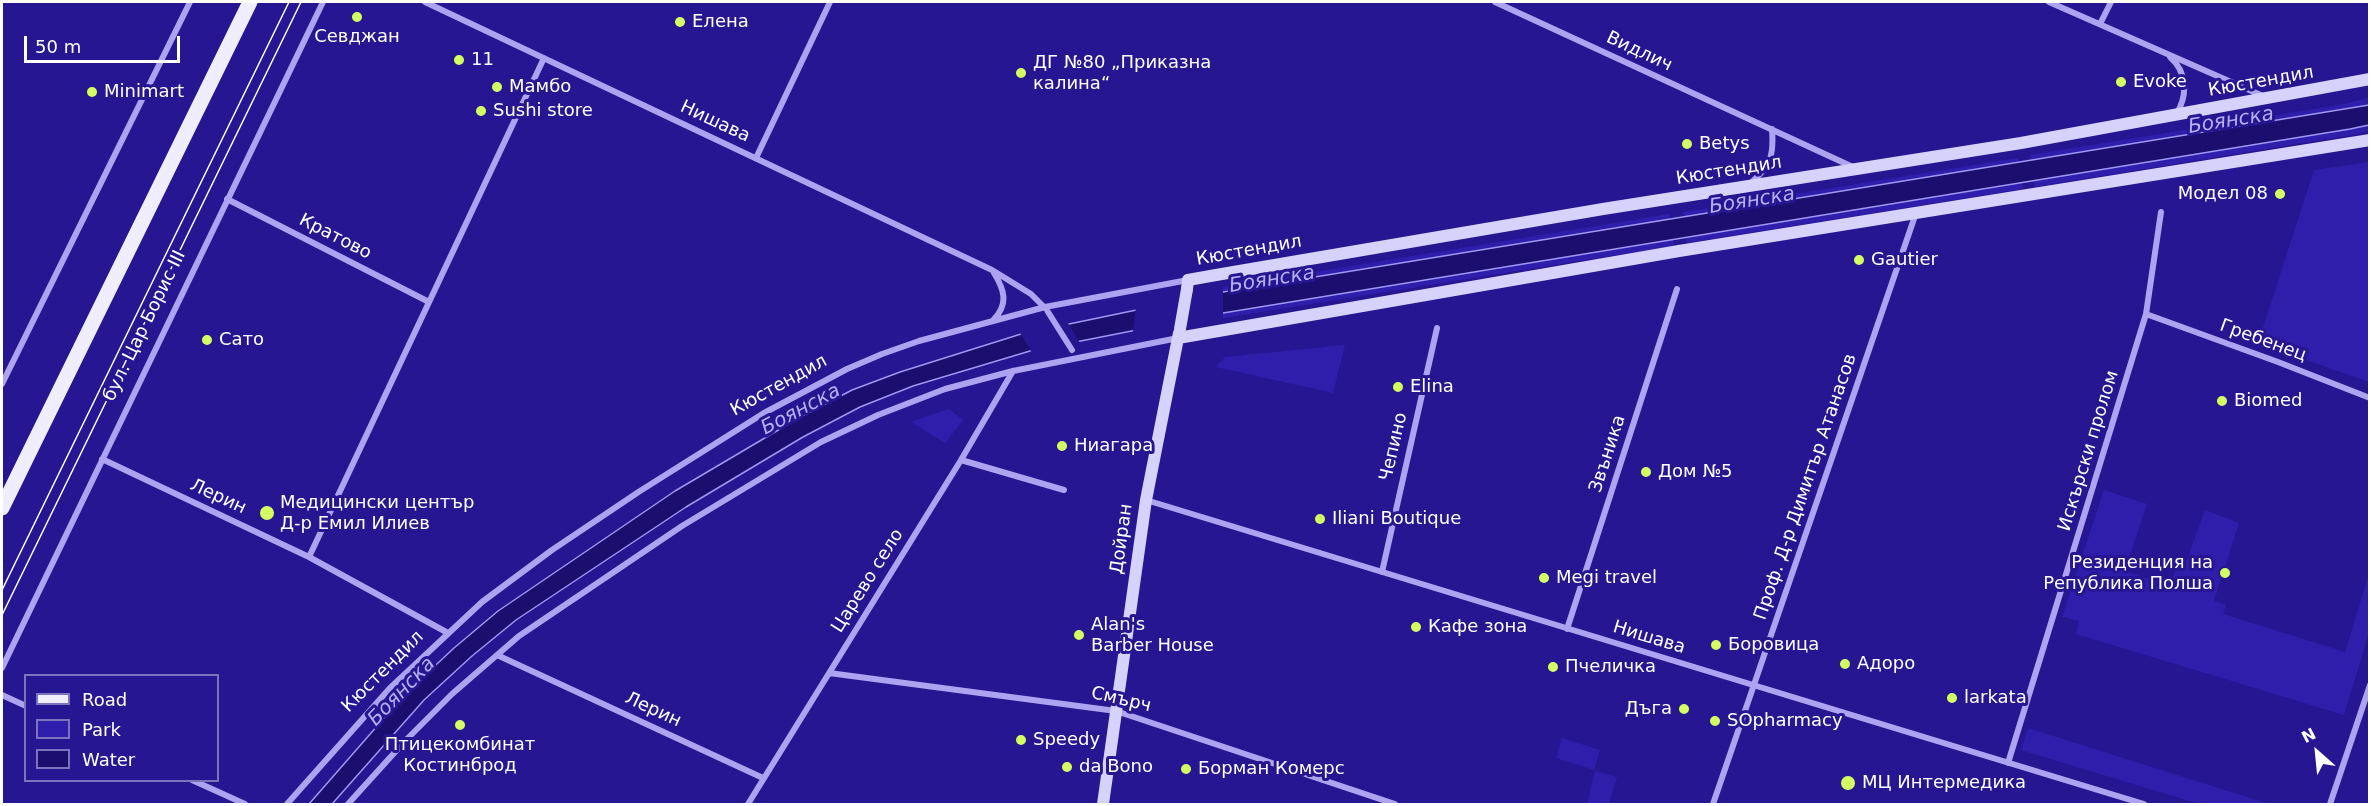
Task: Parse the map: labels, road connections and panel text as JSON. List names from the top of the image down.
{
  "streets": {
    "street": [
      "Видлич",
      "Кюстендил",
      "Нишава",
      "Кратово",
      "бул. Цар Борис III",
      "Гребенец",
      "Чепино",
      "Искърски пролом",
      "Звъника",
      "Проф. Д-р Димитър Атанасов",
      "Лерин",
      "Дойран",
      "Царево село",
      "Смърч"
    ]
  },
  "crossings": [
    ["Видлич", "Кюстендил"],
    ["Кюстендил", "Нишава"],
    ["Кюстендил", "Лерин"],
    ["Кюстендил", "Дойран"],
    ["Нишава", "Чепино"],
    ["Нишава", "Искърски пролом"],
    ["Нишава", "Звъника"],
    ["Нишава", "Проф. Д-р Димитър Атанасов"],
    ["Нишава", "Дойран"],
    ["Кратово", "бул. Цар Борис III"],
    ["бул. Цар Борис III", "Лерин"],
    ["Гребенец", "Искърски пролом"],
    ["Лерин", "Царево село"],
    ["Дойран", "Смърч"],
    ["Царево село", "Смърч"]
  ],
  "water": ["Боянска"],
  "places": [
    "Севджан",
    "Елена",
    "11",
    "ДГ №80 „Приказна калина“",
    "Evoke",
    "Мамбо",
    "Minimart",
    "Sushi store",
    "Betys",
    "Модел 08",
    "Gautier",
    "Сато",
    "Elina",
    "Biomed",
    "Ниагара",
    "Дом №5",
    "Медицински център Д-р Емил Илиев",
    "Iliani Boutique",
    "Резиденция на Република Полша",
    "Megi travel",
    "Кафе зона",
    "Alan's Barber House",
    "Боровица",
    "Адоро",
    "Пчеличка",
    "larkata",
    "Дъга",
    "SOpharmacy",
    "Птицекомбинат Костинброд",
    "Speedy",
    "da Bono",
    "Борман Комерс",
    "МЦ Интермедика"
  ],
  "legend": ["Road", "Park", "Water"],
  "scale_bar": "50 m",
  "north": "top left"
}
